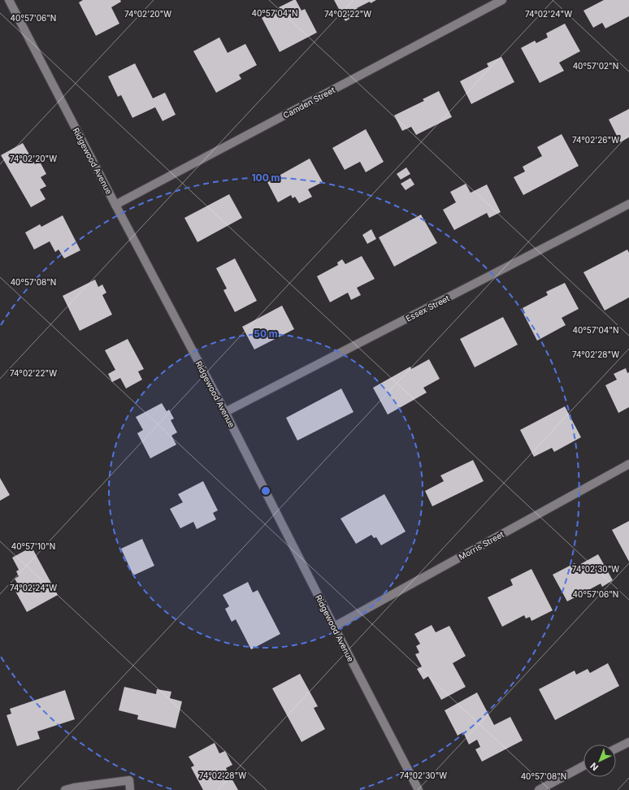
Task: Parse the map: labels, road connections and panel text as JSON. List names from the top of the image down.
{
  "streets": {
    "street": [
      "Camden Street",
      "Ridgewood Avenue",
      "Essex Street",
      "Morris Street"
    ]
  },
  "crossings": [
    ["Camden Street", "Ridgewood Avenue"],
    ["Ridgewood Avenue", "Essex Street"],
    ["Ridgewood Avenue", "Morris Street"]
  ],
  "north": "bottom left",
  "coordinates": [
    "40°57'04\"N",
    "74°02'20\"W",
    "74°02'22\"W",
    "74°02'24\"W",
    "40°57'06\"N",
    "40°57'02\"N",
    "74°02'26\"W",
    "40°57'08\"N",
    "74°02'28\"W",
    "40°57'10\"N",
    "74°02'30\"W"
  ],
  "rings": ["100 m", "50 m"]
}
